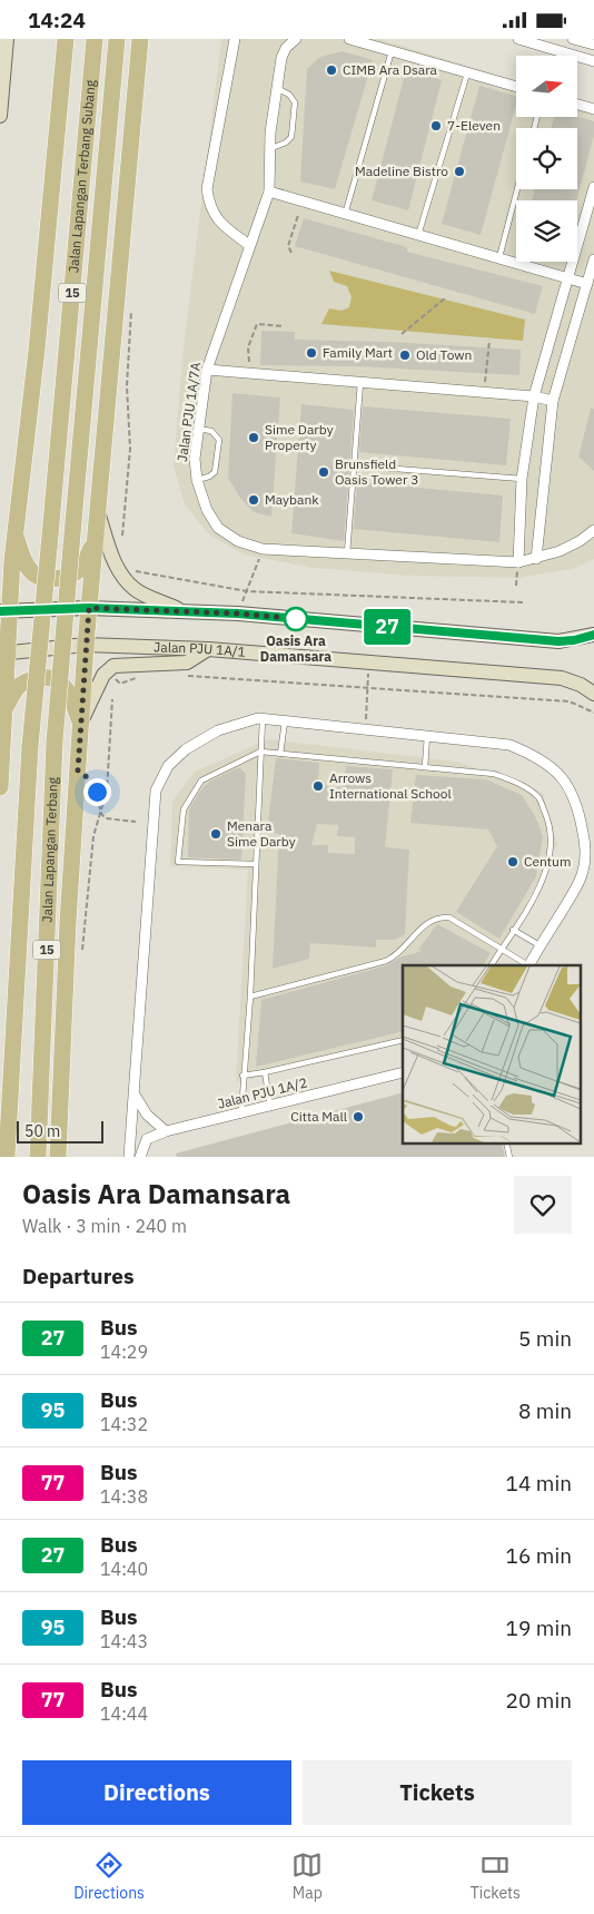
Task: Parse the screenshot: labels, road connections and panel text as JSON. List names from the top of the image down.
{
  "streets": {
    "main road": [
      "Jalan Lapangan Terbang Subang",
      "15",
      "Jalan PJU 1A/1",
      "Jalan Lapangan Terbang"
    ],
    "street": ["Jalan PJU 1A/7A", "Jalan PJU 1A/2"]
  },
  "crossings": [
    ["Jalan Lapangan Terbang Subang", "Jalan Lapangan Terbang"]
  ],
  "places": [
    "CIMB Ara Dsara",
    "7-Eleven",
    "Madeline Bistro",
    "Family Mart",
    "Old Town",
    "Sime Darby Property",
    "Brunsfield Oasis Tower 3",
    "Maybank",
    "Oasis Ara Damansara",
    "Arrows International School",
    "Menara Sime Darby",
    "Centum",
    "Citta Mall"
  ],
  "lines": ["bus line 27"],
  "scale_bar": "50 m",
  "north": "right",
  "page": {
    "status": "14:24",
    "on_map": "27",
    "scale": "50 m",
    "heading": [
      ["Oasis Ara Damansara", "Walk · 3 min · 240 m"],
      "Departures"
    ],
    "list": [
      {
        "mark": "27",
        "name": "Bus",
        "note": "14:29",
        "value": "5 min"
      },
      {
        "mark": "95",
        "name": "Bus",
        "note": "14:32",
        "value": "8 min"
      },
      {
        "mark": "77",
        "name": "Bus",
        "note": "14:38",
        "value": "14 min"
      },
      {
        "mark": "27",
        "name": "Bus",
        "note": "14:40",
        "value": "16 min"
      },
      {
        "mark": "95",
        "name": "Bus",
        "note": "14:43",
        "value": "19 min"
      },
      {
        "mark": "77",
        "name": "Bus",
        "note": "14:44",
        "value": "20 min"
      }
    ],
    "buttons": ["Directions", "Tickets"],
    "tabs": ["Directions", "Map", "Tickets"]
  }
}
